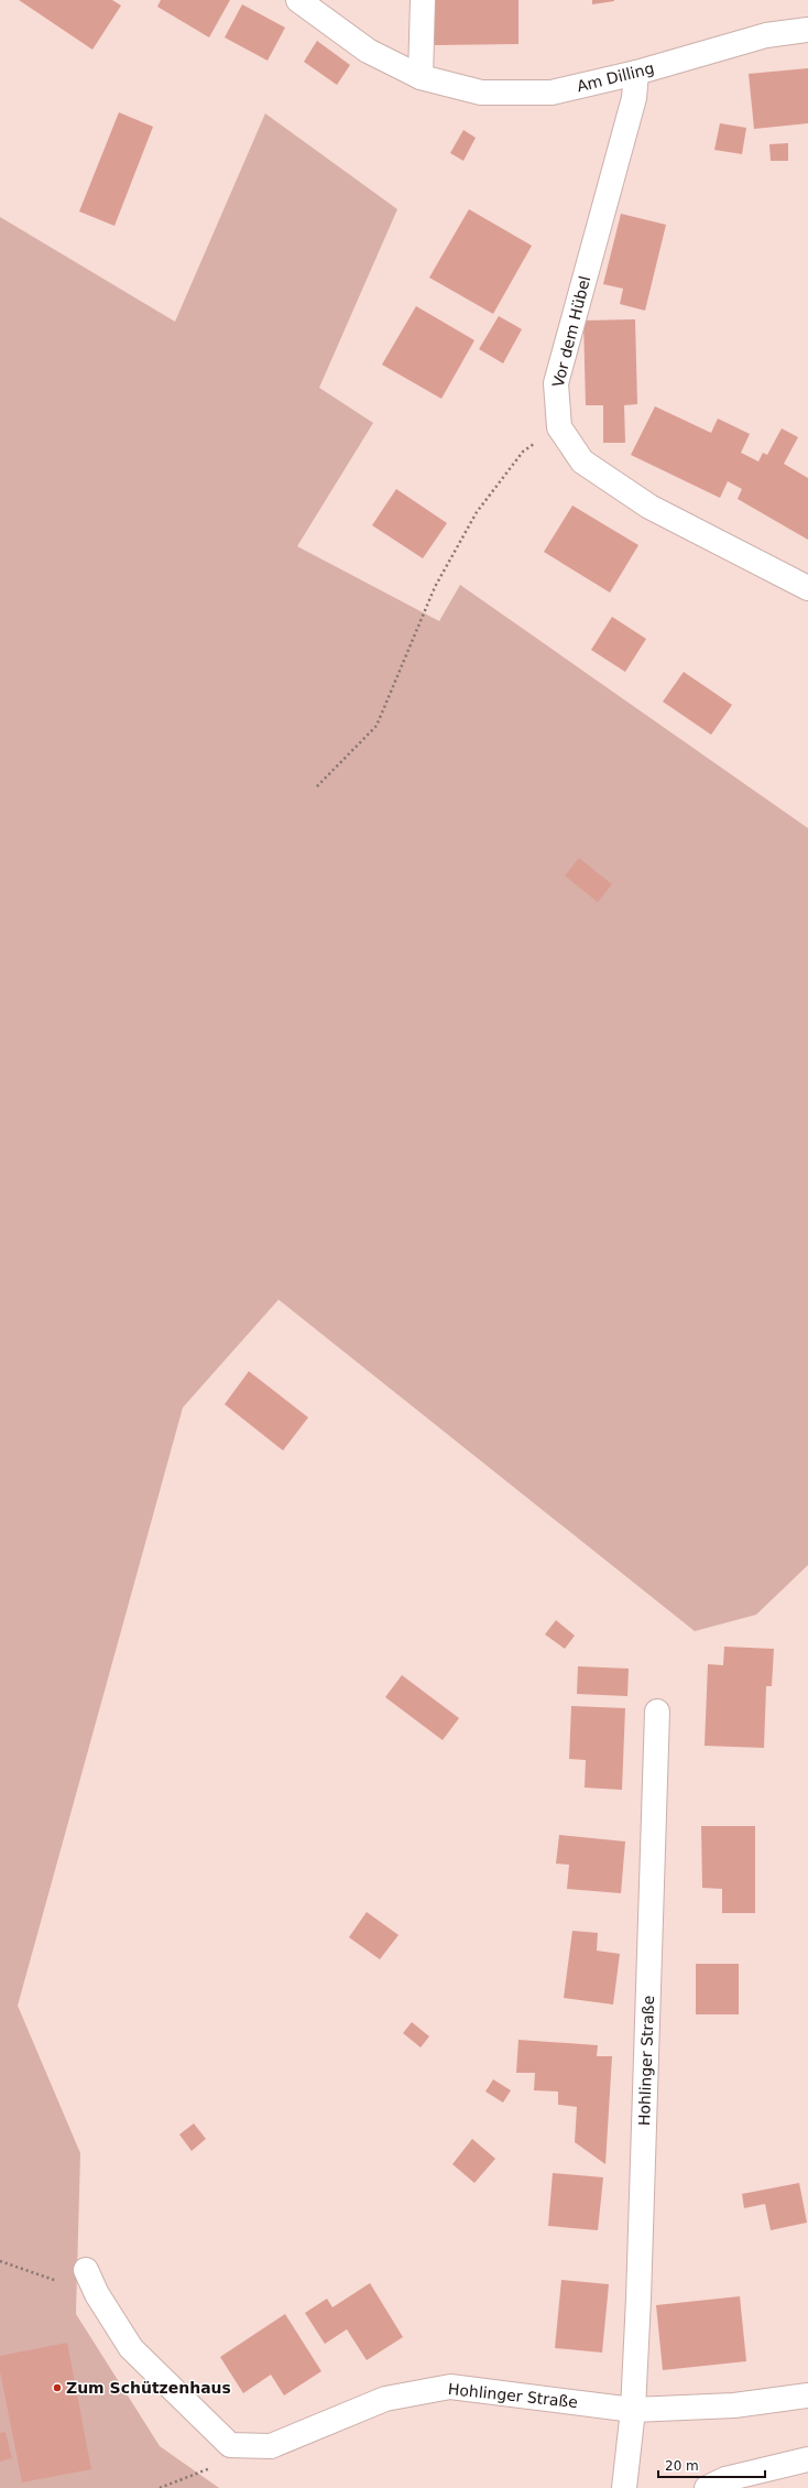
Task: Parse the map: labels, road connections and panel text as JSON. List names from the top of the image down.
{
  "streets": {
    "street": ["Am Dilling", "Vor dem Hübel", "Hohlinger Straße"]
  },
  "crossings": [
    ["Am Dilling", "Vor dem Hübel"]
  ],
  "places": ["Zum Schützenhaus"],
  "scale_bar": "20 m"
}
